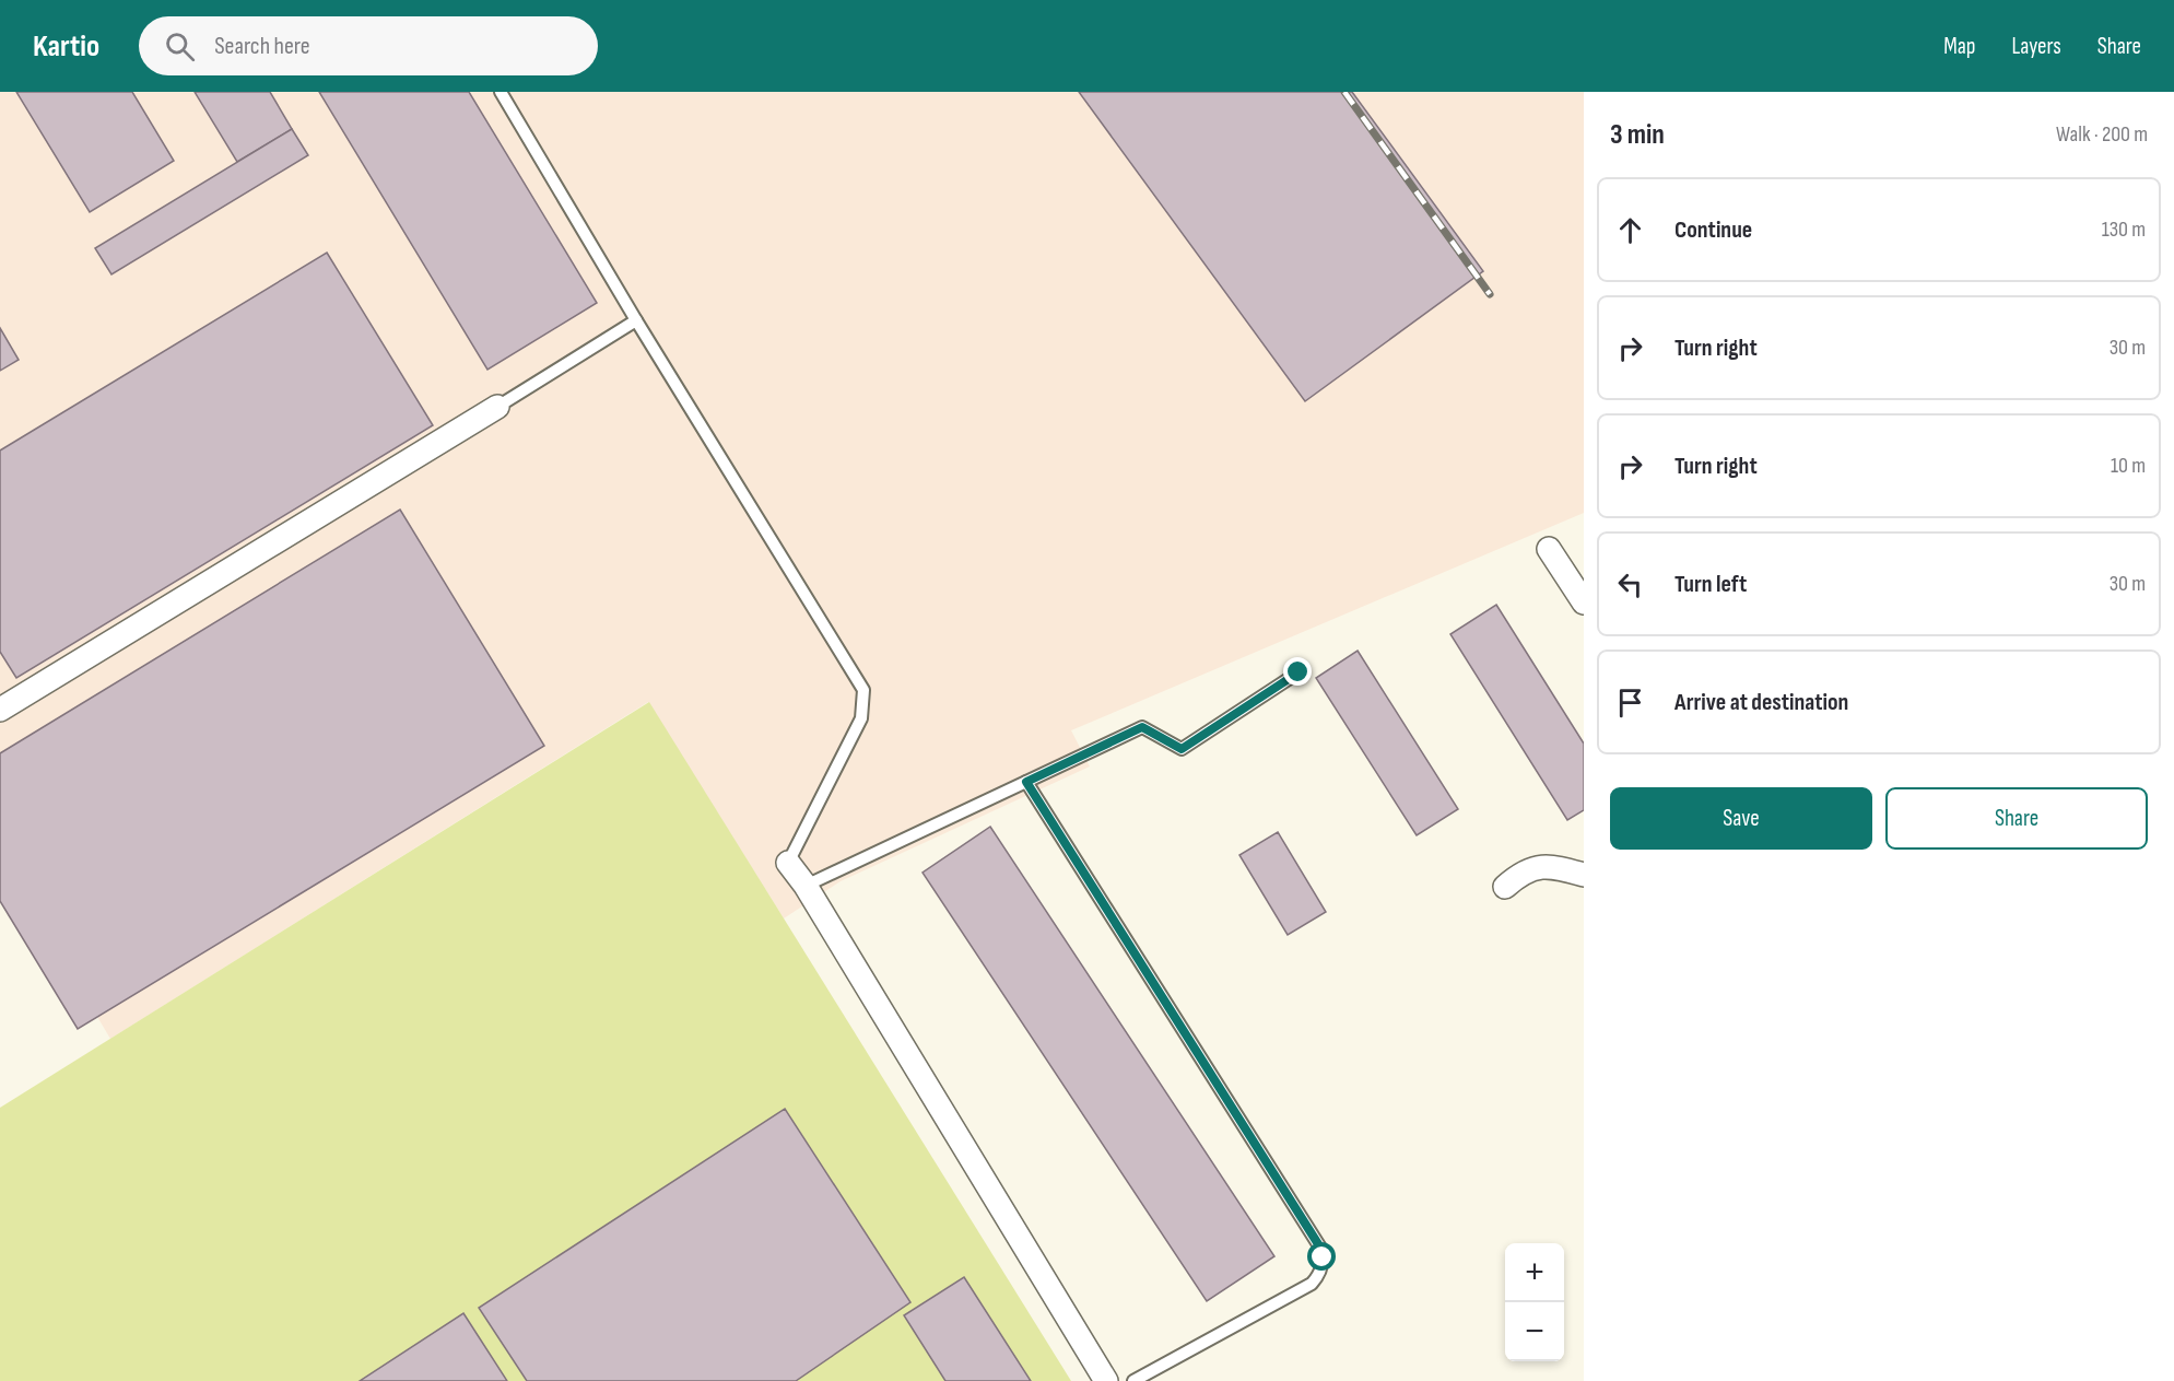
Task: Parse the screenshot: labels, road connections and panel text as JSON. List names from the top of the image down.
{
  "page": {
    "header": "Kartio",
    "search": "Search here",
    "nav": ["Map", "Layers", "Share"],
    "heading": ["3 min", "Walk · 200 m"],
    "list": [
      ["Continue", "130 m"],
      ["Turn right", "30 m"],
      ["Turn right", "10 m"],
      ["Turn left", "30 m"],
      "Arrive at destination"
    ],
    "buttons": ["Save", "Share"],
    "map_buttons": ["+", "−"]
  }
}
